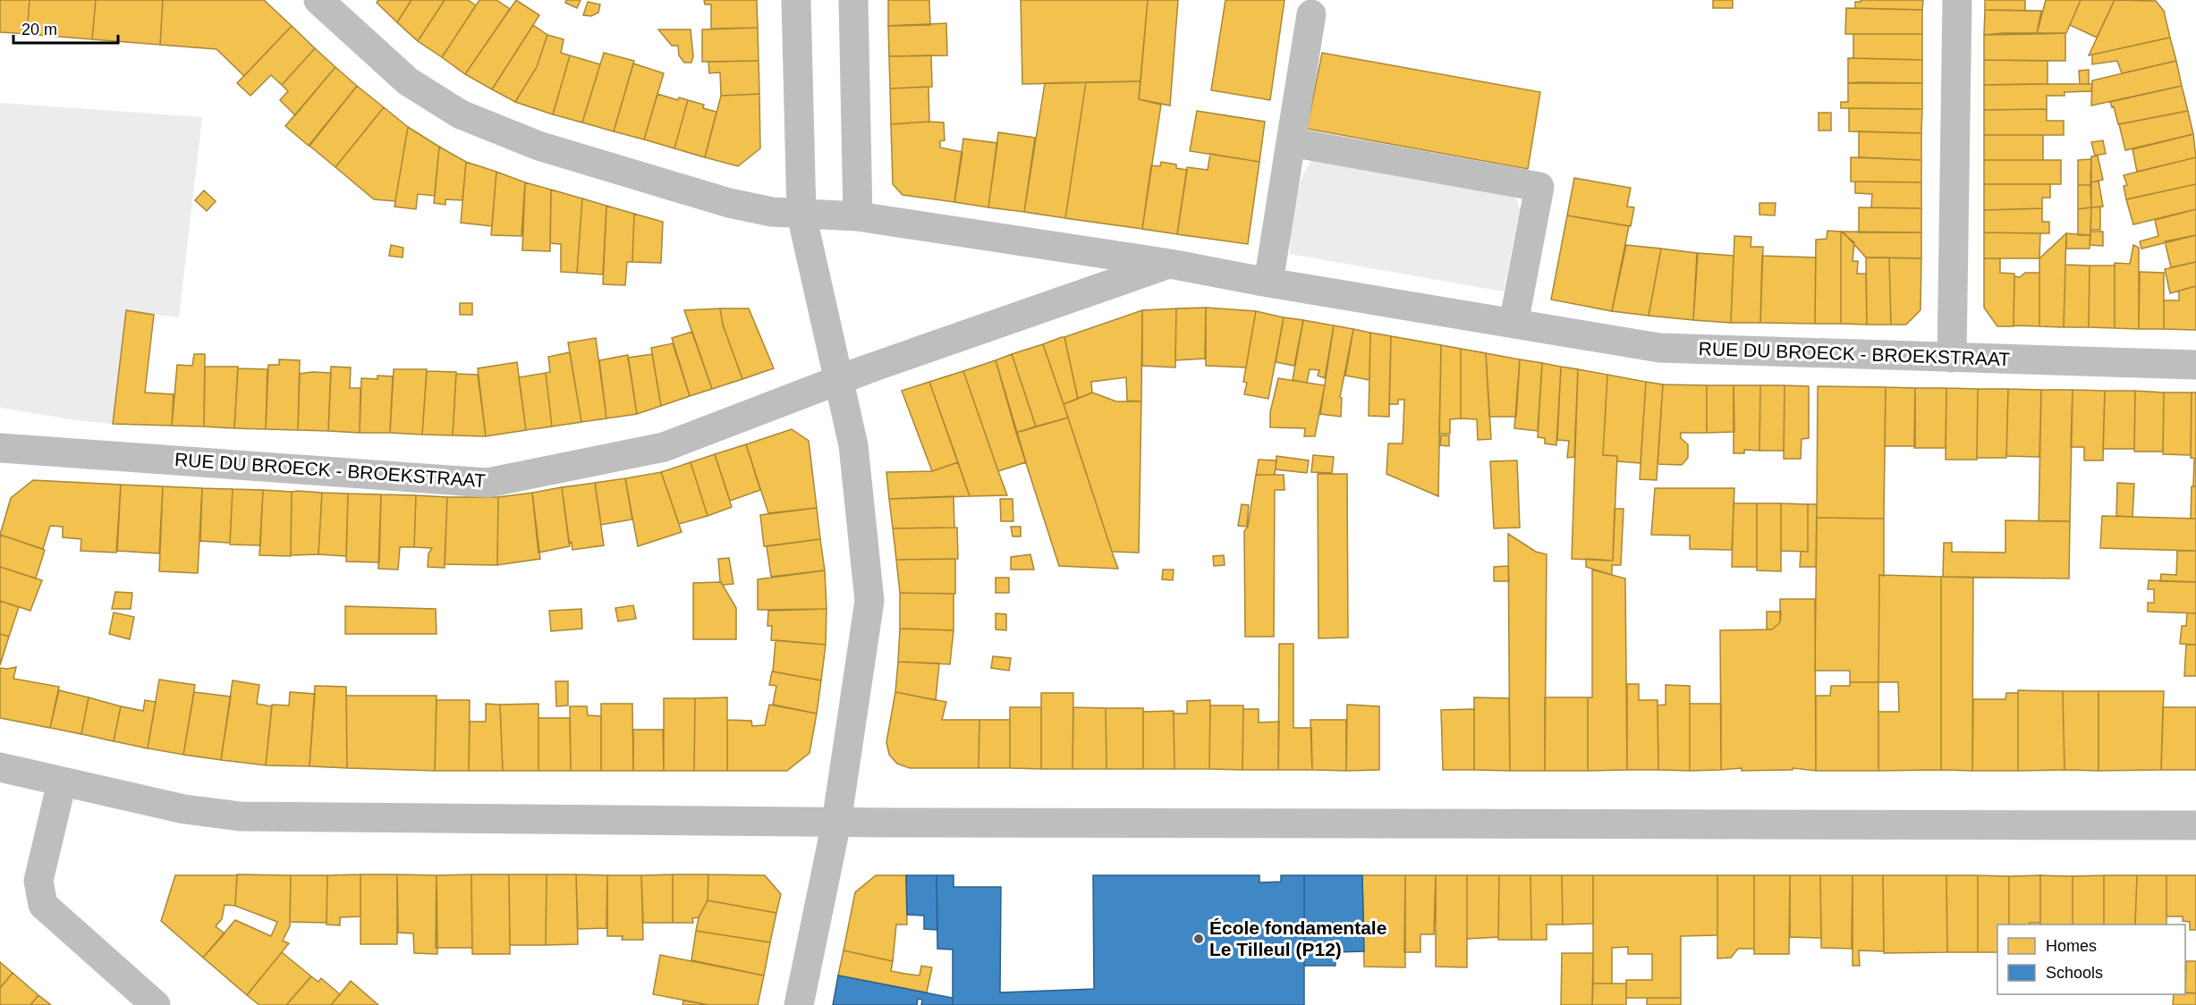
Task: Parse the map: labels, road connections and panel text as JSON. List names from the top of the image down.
{
  "streets": {
    "street": ["RUE DU BROECK - BROEKSTRAAT"]
  },
  "places": ["École fondamentale Le Tilleul (P12)"],
  "legend": ["Homes", "Schools"],
  "scale_bar": "20 m"
}
